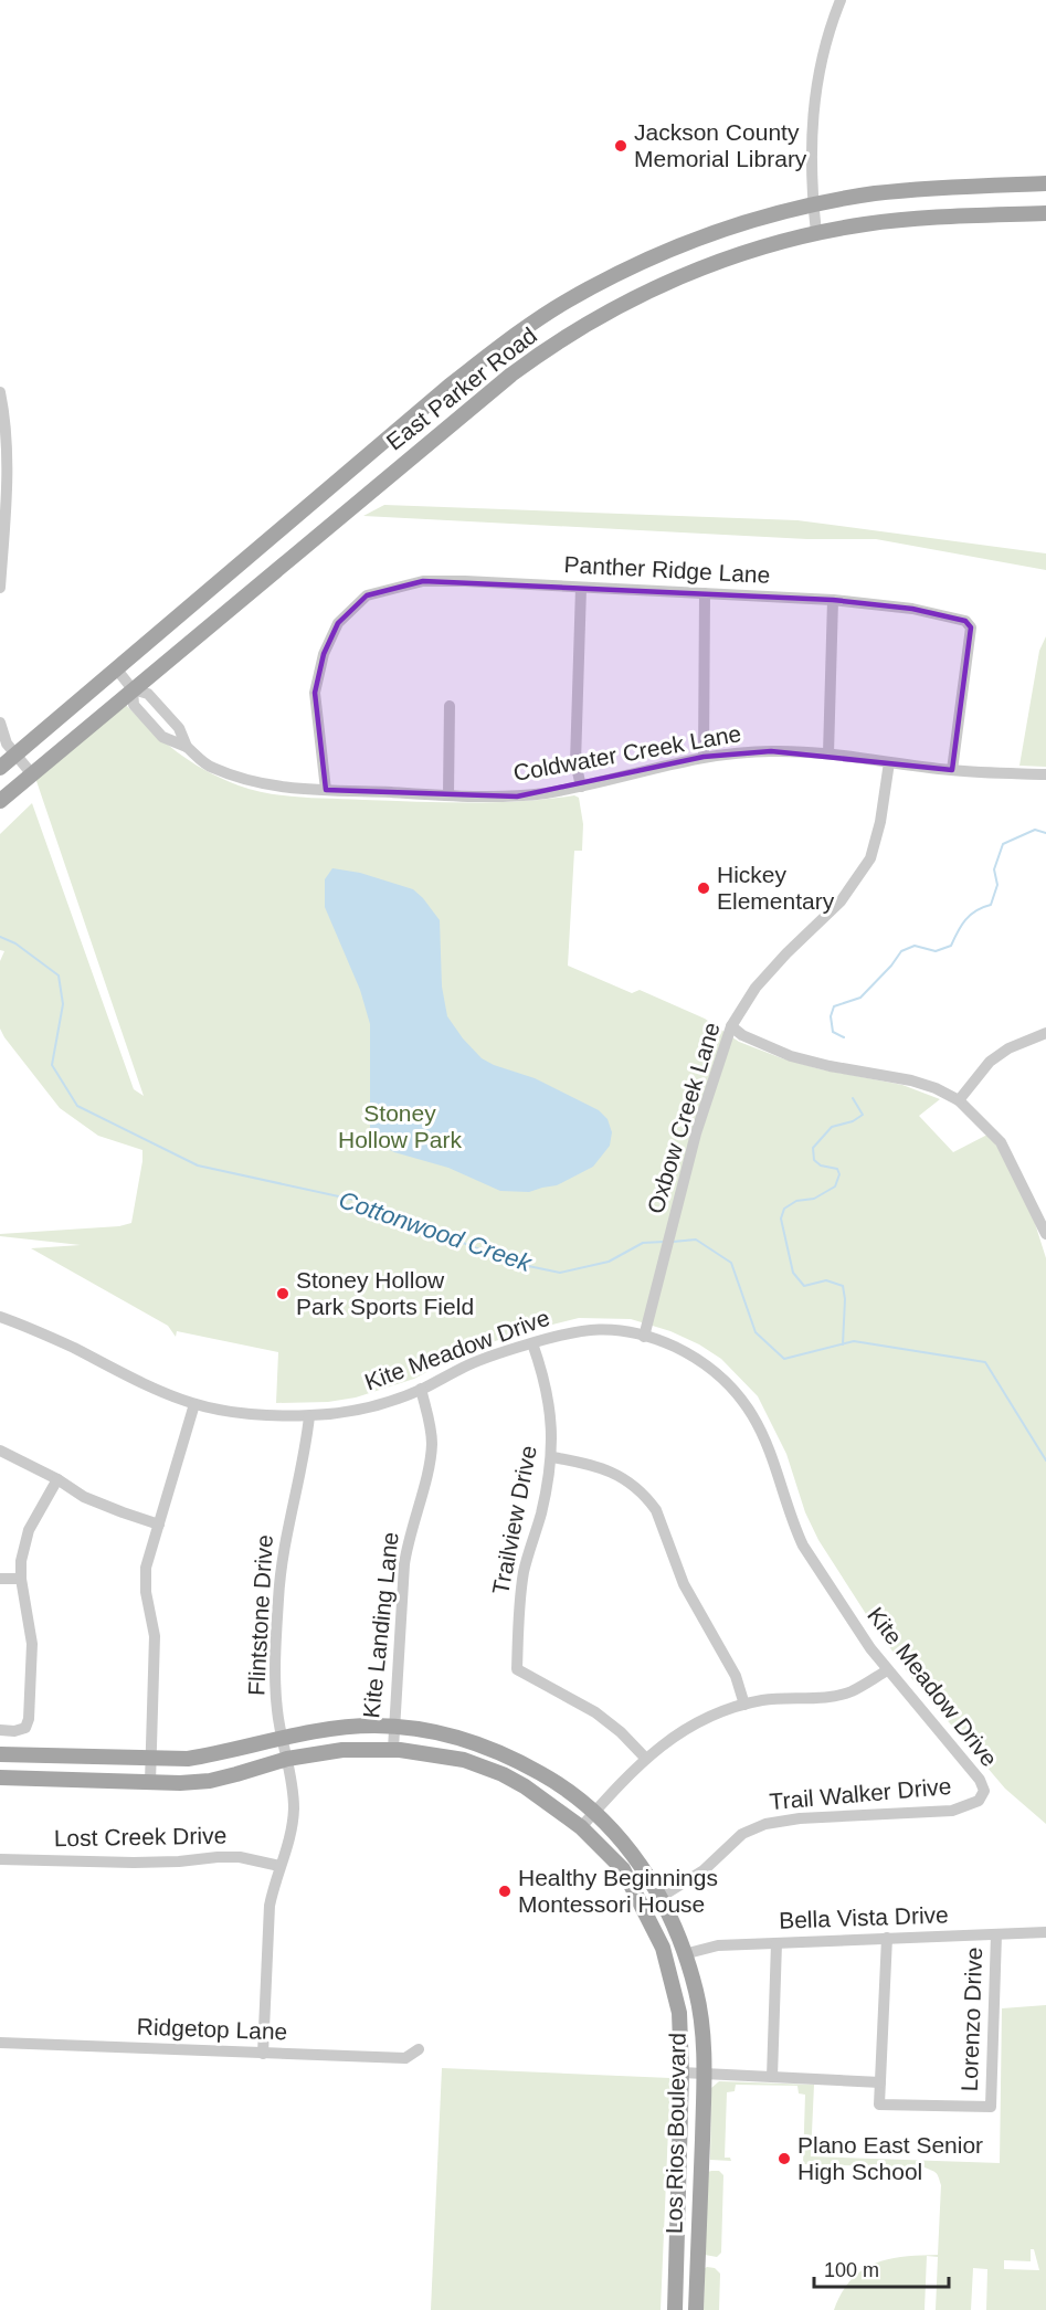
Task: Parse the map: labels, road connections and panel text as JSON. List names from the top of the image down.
{
  "streets": {
    "main road": ["East Parker Road", "Los Rios Boulevard"],
    "street": [
      "Panther Ridge Lane",
      "Coldwater Creek Lane",
      "Oxbow Creek Lane",
      "Kite Meadow Drive",
      "Trailview Drive",
      "Flintstone Drive",
      "Kite Landing Lane",
      "Trail Walker Drive",
      "Lost Creek Drive",
      "Bella Vista Drive",
      "Lorenzo Drive",
      "Ridgetop Lane"
    ]
  },
  "crossings": [
    ["East Parker Road", "Coldwater Creek Lane"],
    ["Panther Ridge Lane", "Coldwater Creek Lane"],
    ["Coldwater Creek Lane", "Oxbow Creek Lane"],
    ["Oxbow Creek Lane", "Kite Meadow Drive"],
    ["Kite Meadow Drive", "Trailview Drive"],
    ["Kite Meadow Drive", "Flintstone Drive"],
    ["Kite Meadow Drive", "Kite Landing Lane"],
    ["Kite Meadow Drive", "Trail Walker Drive"],
    ["Flintstone Drive", "Lost Creek Drive"],
    ["Flintstone Drive", "Ridgetop Lane"],
    ["Flintstone Drive", "Los Rios Boulevard"],
    ["Kite Landing Lane", "Los Rios Boulevard"],
    ["Trail Walker Drive", "Los Rios Boulevard"],
    ["Bella Vista Drive", "Lorenzo Drive"],
    ["Bella Vista Drive", "Los Rios Boulevard"]
  ],
  "water": ["Cottonwood Creek"],
  "parks": ["Stoney Hollow Park"],
  "places": [
    "Jackson County Memorial Library",
    "Hickey Elementary",
    "Stoney Hollow Park Sports Field",
    "Healthy Beginnings Montessori House",
    "Plano East Senior High School"
  ],
  "scale_bar": "100 m"
}
